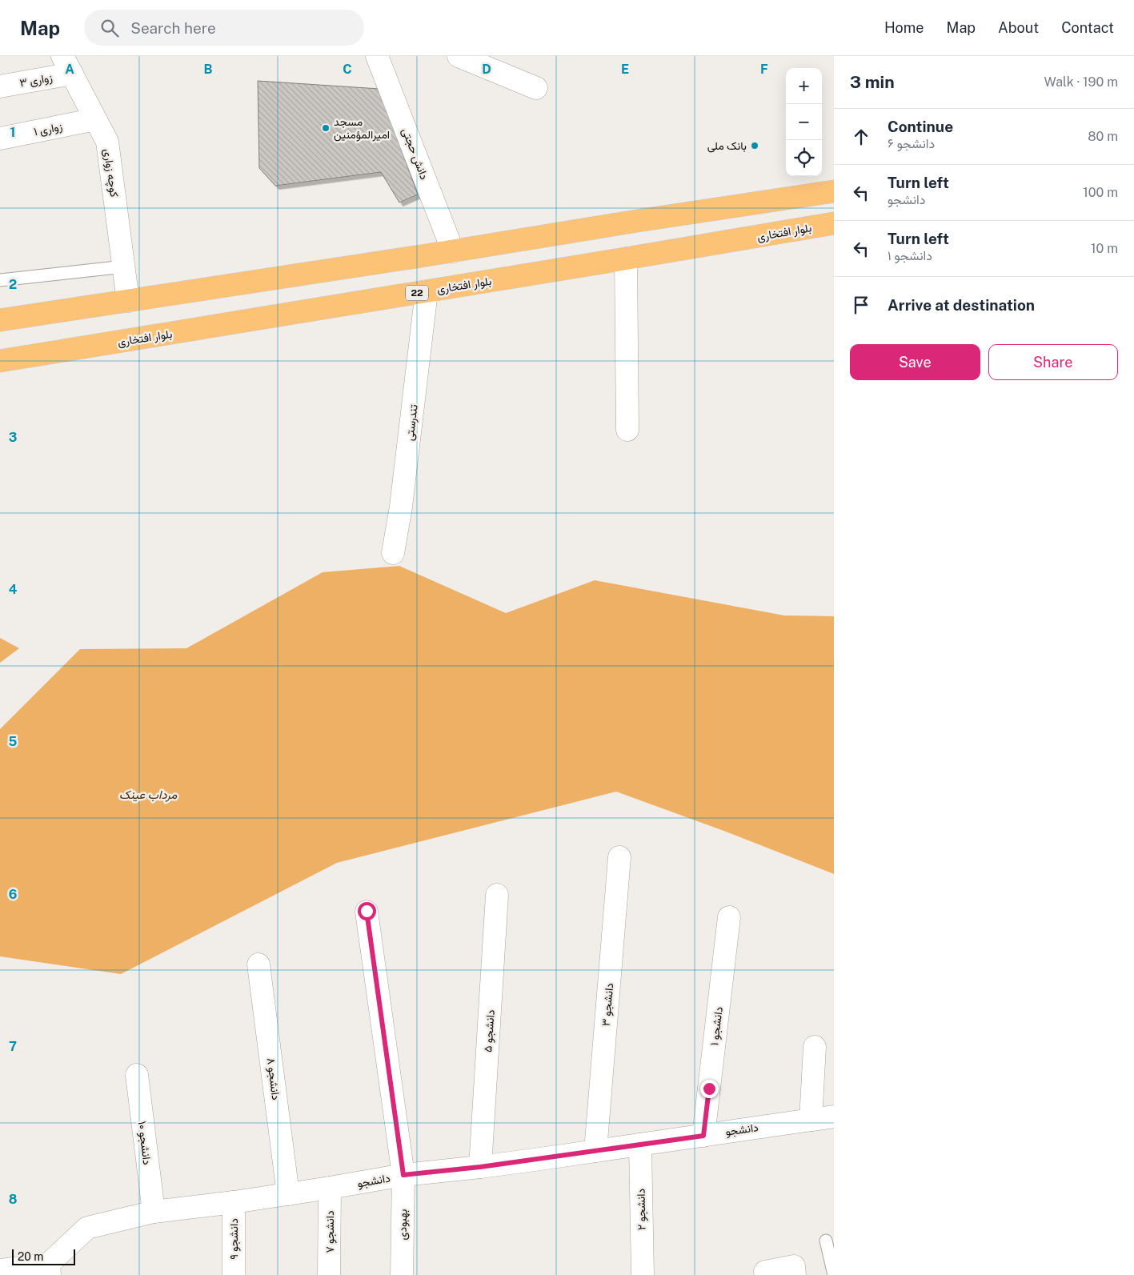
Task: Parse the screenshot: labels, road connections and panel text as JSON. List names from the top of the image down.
{
  "streets": {
    "highway": ["بلوار افتخاری", "22"],
    "street": [
      "زواری ۳",
      "زواری ۱",
      "دانش حجتی",
      "کوچه زواری",
      "تندرستی",
      "دانشجو ۳",
      "دانشجو ۱",
      "دانشجو ۵",
      "دانشجو ۸",
      "دانشجو",
      "دانشجو ۱۰",
      "دانشجو ۲",
      "بهبودی",
      "دانشجو ۷",
      "دانشجو ۹"
    ]
  },
  "crossings": [
    ["زواری ۳", "کوچه زواری"],
    ["زواری ۱", "کوچه زواری"],
    ["بلوار افتخاری", "تندرستی"],
    ["دانشجو ۳", "دانشجو"],
    ["دانشجو ۱", "دانشجو"],
    ["دانشجو ۵", "دانشجو"],
    ["دانشجو ۸", "دانشجو"],
    ["دانشجو", "دانشجو ۱۰"],
    ["دانشجو", "دانشجو ۲"],
    ["دانشجو", "بهبودی"],
    ["دانشجو", "دانشجو ۷"],
    ["دانشجو", "دانشجو ۹"]
  ],
  "water": ["مرداب عینک"],
  "places": ["مسجد امیرالمؤمنین", "بانک ملی"],
  "scale_bar": "20 m",
  "page": {
    "header": "Map",
    "search": "Search here",
    "nav": [
      "Home",
      "Map",
      "About",
      "Contact"
    ],
    "heading": ["3 min", "Walk · 190 m"],
    "map_buttons": ["+", "−"],
    "list": [
      ["Continue", "دانشجو ۶", "80 m"],
      ["Turn left", "دانشجو", "100 m"],
      ["Turn left", "دانشجو ۱", "10 m"],
      "Arrive at destination"
    ],
    "buttons": ["Save", "Share"],
    "scale": "20 m"
  },
  "grid": {
    "columns": [
      "A",
      "B",
      "C",
      "D",
      "E",
      "F"
    ],
    "rows": [
      "1",
      "2",
      "3",
      "4",
      "5",
      "6",
      "7",
      "8"
    ]
  }
}
